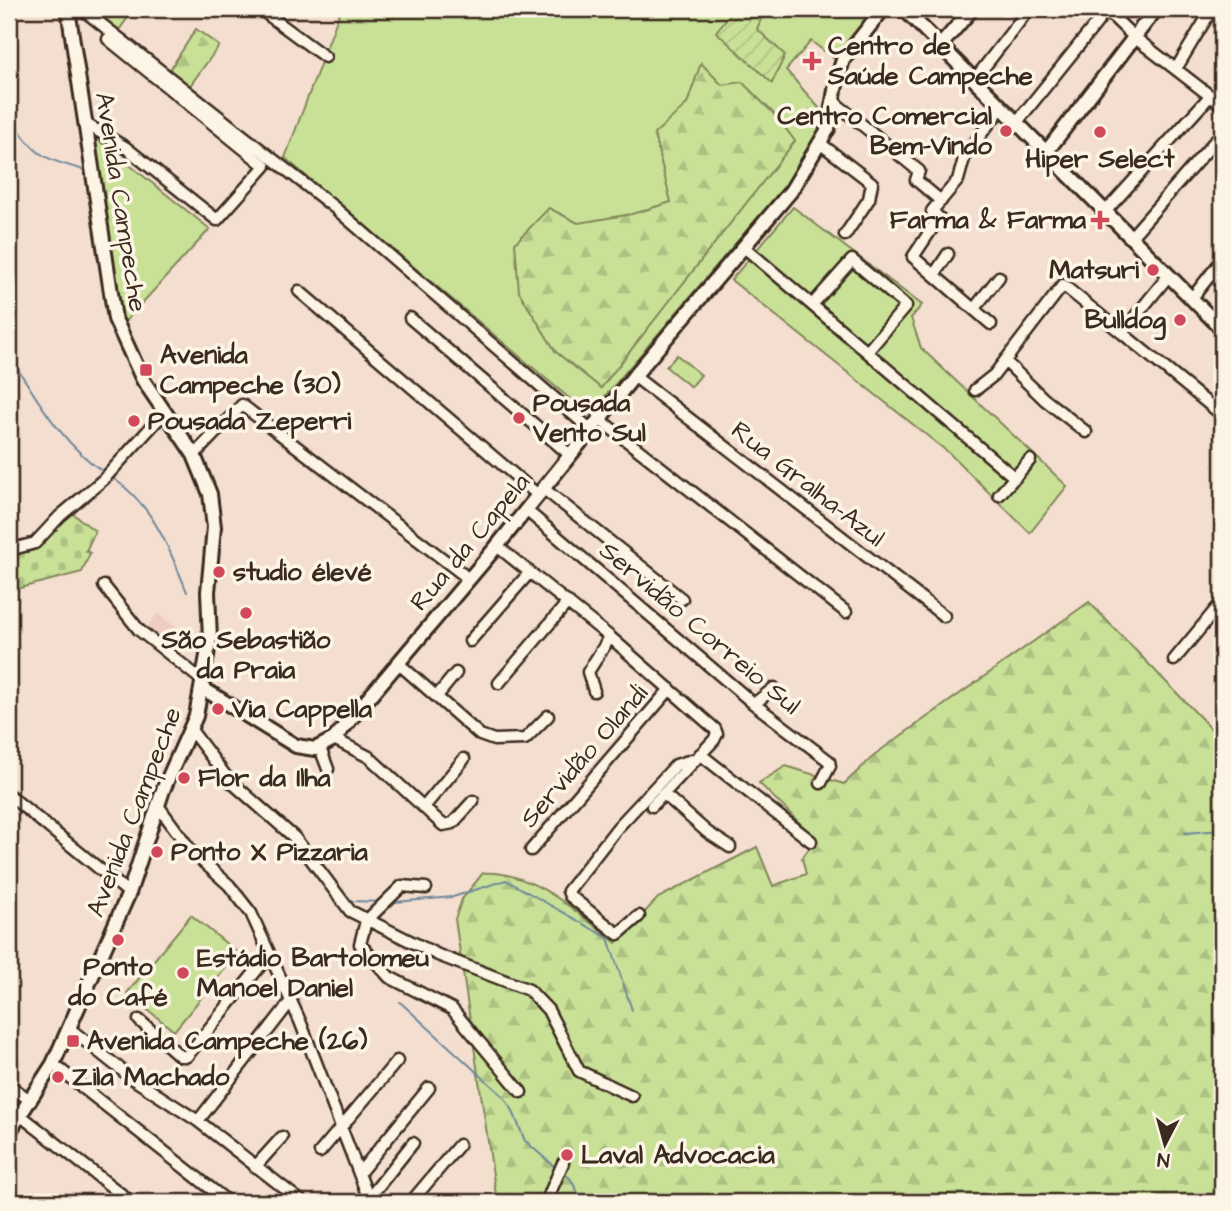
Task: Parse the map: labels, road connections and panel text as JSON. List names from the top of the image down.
{
  "streets": {
    "main road": ["Avenida Campeche", "Rua da Capela"],
    "street": ["Rua Gralha-Azul", "Servidão Correio Sul", "Servidão Olandi"]
  },
  "crossings": [
    ["Rua Gralha-Azul", "Rua da Capela"],
    ["Rua da Capela", "Servidão Correio Sul"]
  ],
  "places": {
    "health": ["Centro de Saúde Campeche", "Farma & Farma"],
    "other": [
      "Centro Comercial Bem-Vindo",
      "Hiper Select",
      "Matsuri",
      "Bulldog",
      "Pousada Vento Sul",
      "Pousada Zeperri",
      "studio élevé",
      "São Sebastião da Praia",
      "Via Cappella",
      "Flor da Ilha",
      "Ponto X Pizzaria",
      "Ponto do Café",
      "Estádio Bartolomeu Manoel Daniel",
      "Zila Machado",
      "Laval Advocacia"
    ],
    "transit": ["Avenida Campeche (30)", "Avenida Campeche (26)"]
  },
  "north": "bottom"
}
